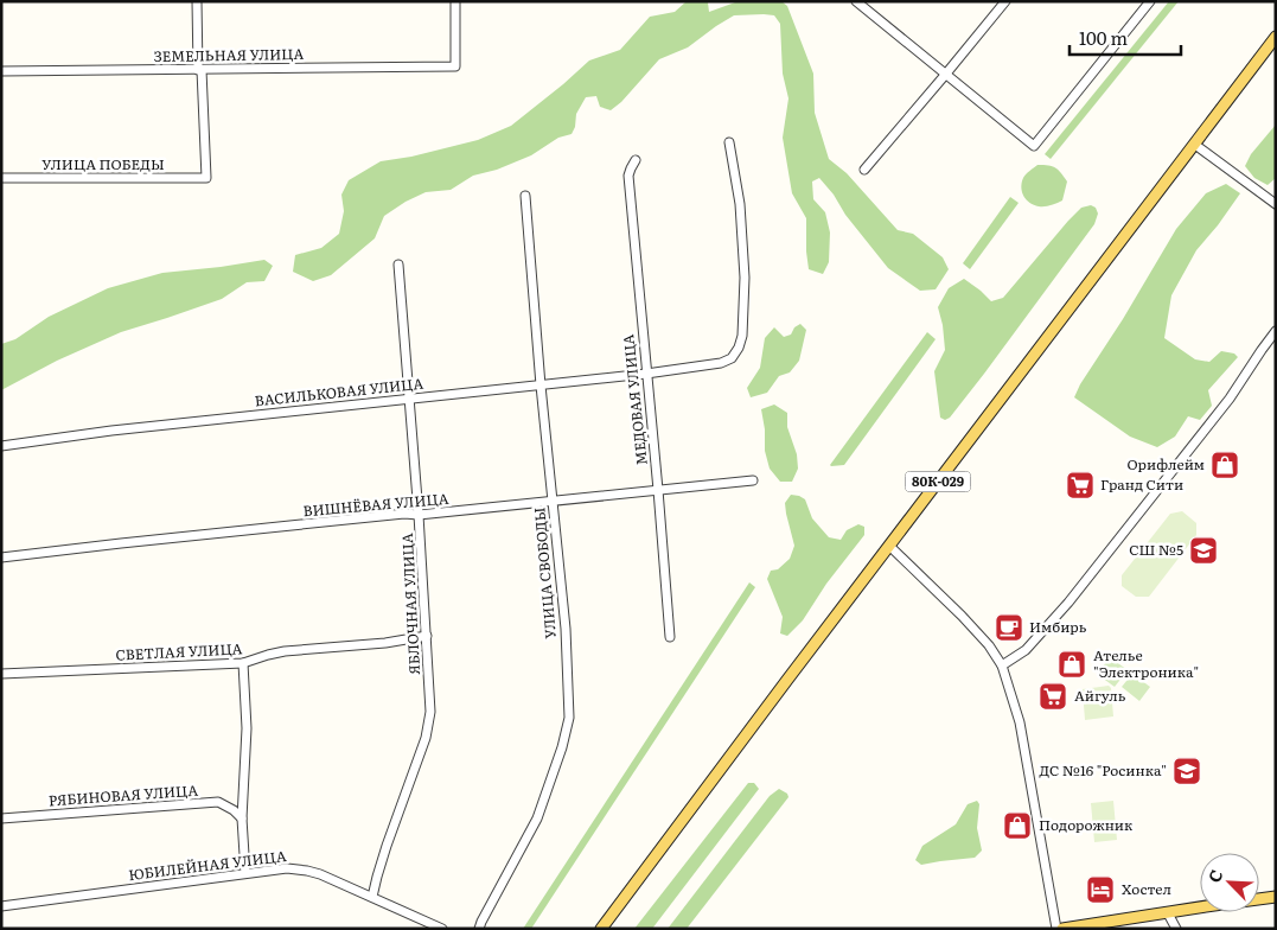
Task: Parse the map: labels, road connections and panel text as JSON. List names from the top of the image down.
{
  "streets": {
    "main road": ["80К-029"],
    "street": [
      "ЗЕМЕЛЬНАЯ УЛИЦА",
      "УЛИЦА ПОБЕДЫ",
      "ВАСИЛЬКОВАЯ УЛИЦА",
      "МЕДОВАЯ УЛИЦА",
      "ВИШНЁВАЯ УЛИЦА",
      "УЛИЦА СВОБОДЫ",
      "ЯБЛОЧНАЯ УЛИЦА",
      "СВЕТЛАЯ УЛИЦА",
      "РЯБИНОВАЯ УЛИЦА",
      "ЮБИЛЕЙНАЯ УЛИЦА"
    ]
  },
  "crossings": [
    ["ЗЕМЕЛЬНАЯ УЛИЦА", "УЛИЦА ПОБЕДЫ"],
    ["ВАСИЛЬКОВАЯ УЛИЦА", "МЕДОВАЯ УЛИЦА"],
    ["ВАСИЛЬКОВАЯ УЛИЦА", "УЛИЦА СВОБОДЫ"],
    ["ВАСИЛЬКОВАЯ УЛИЦА", "ЯБЛОЧНАЯ УЛИЦА"],
    ["МЕДОВАЯ УЛИЦА", "ВИШНЁВАЯ УЛИЦА"],
    ["ВИШНЁВАЯ УЛИЦА", "УЛИЦА СВОБОДЫ"],
    ["ВИШНЁВАЯ УЛИЦА", "ЯБЛОЧНАЯ УЛИЦА"],
    ["ЯБЛОЧНАЯ УЛИЦА", "СВЕТЛАЯ УЛИЦА"],
    ["ЯБЛОЧНАЯ УЛИЦА", "ЮБИЛЕЙНАЯ УЛИЦА"]
  ],
  "places": {
    "shop": ["Орифлейм", "Ателье \"Электроника\"", "Подорожник"],
    "supermarket": ["Гранд Сити", "Айгуль"],
    "school or university": ["СШ №5", "ДС №16 \"Росинка\""],
    "cafe": ["Имбирь"],
    "hotel": ["Хостел"]
  },
  "scale_bar": "100 m",
  "north": "top left"
}
